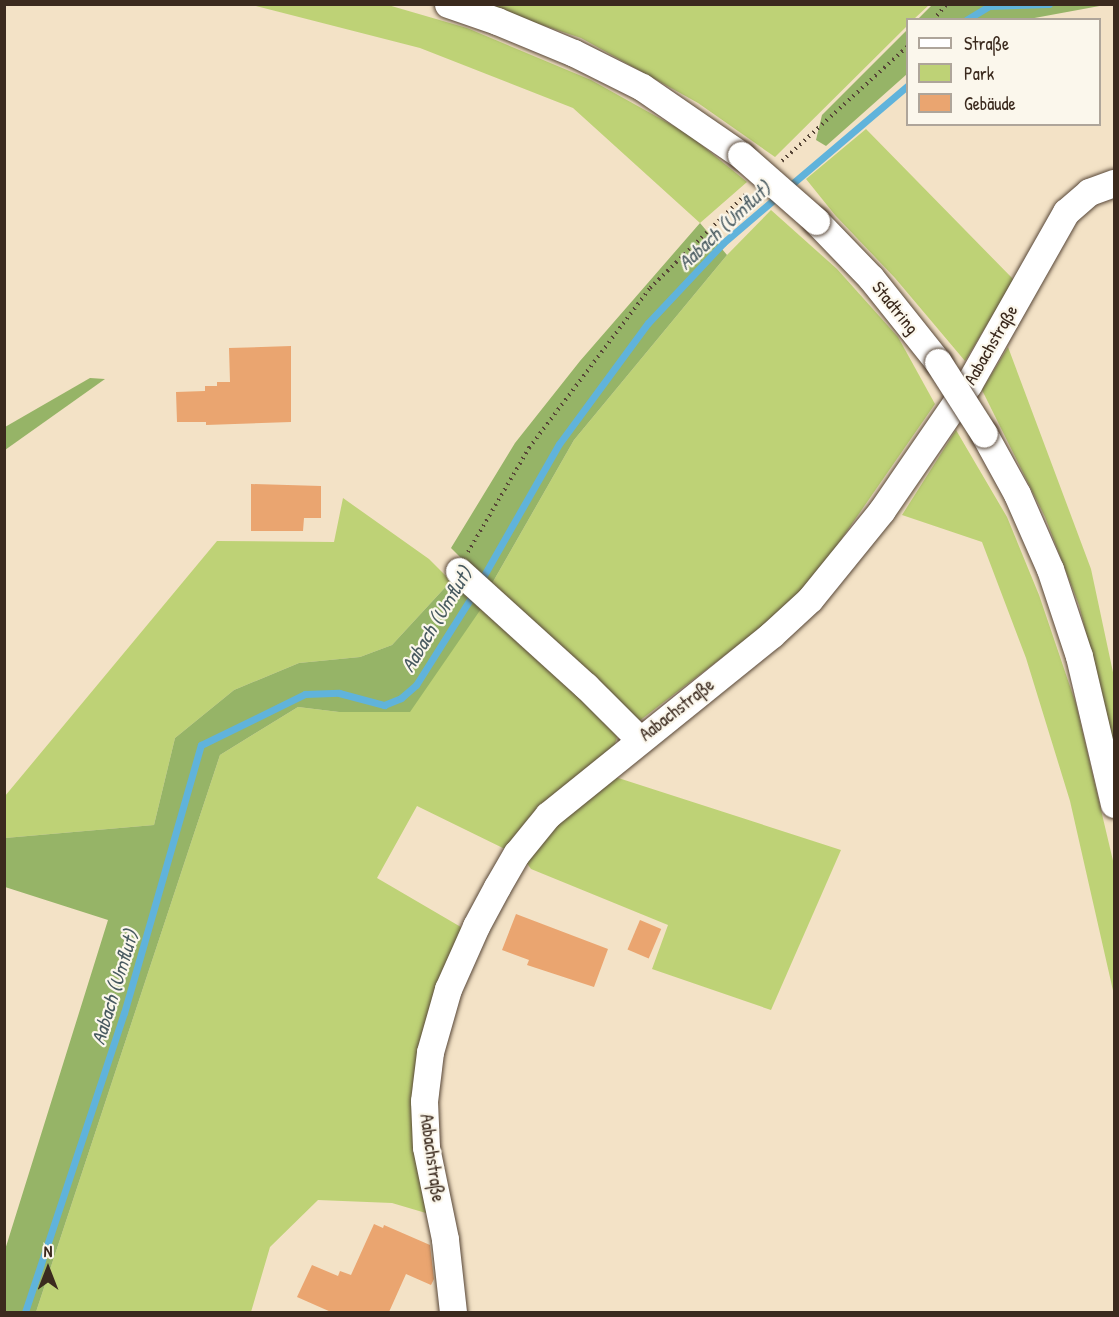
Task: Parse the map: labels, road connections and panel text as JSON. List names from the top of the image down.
{
  "streets": {
    "street": ["Stadtring", "Aabachstraße"]
  },
  "water": ["Aabach (Umflut)"],
  "legend": ["Straße", "Park", "Gebäude"],
  "north": "top"
}
